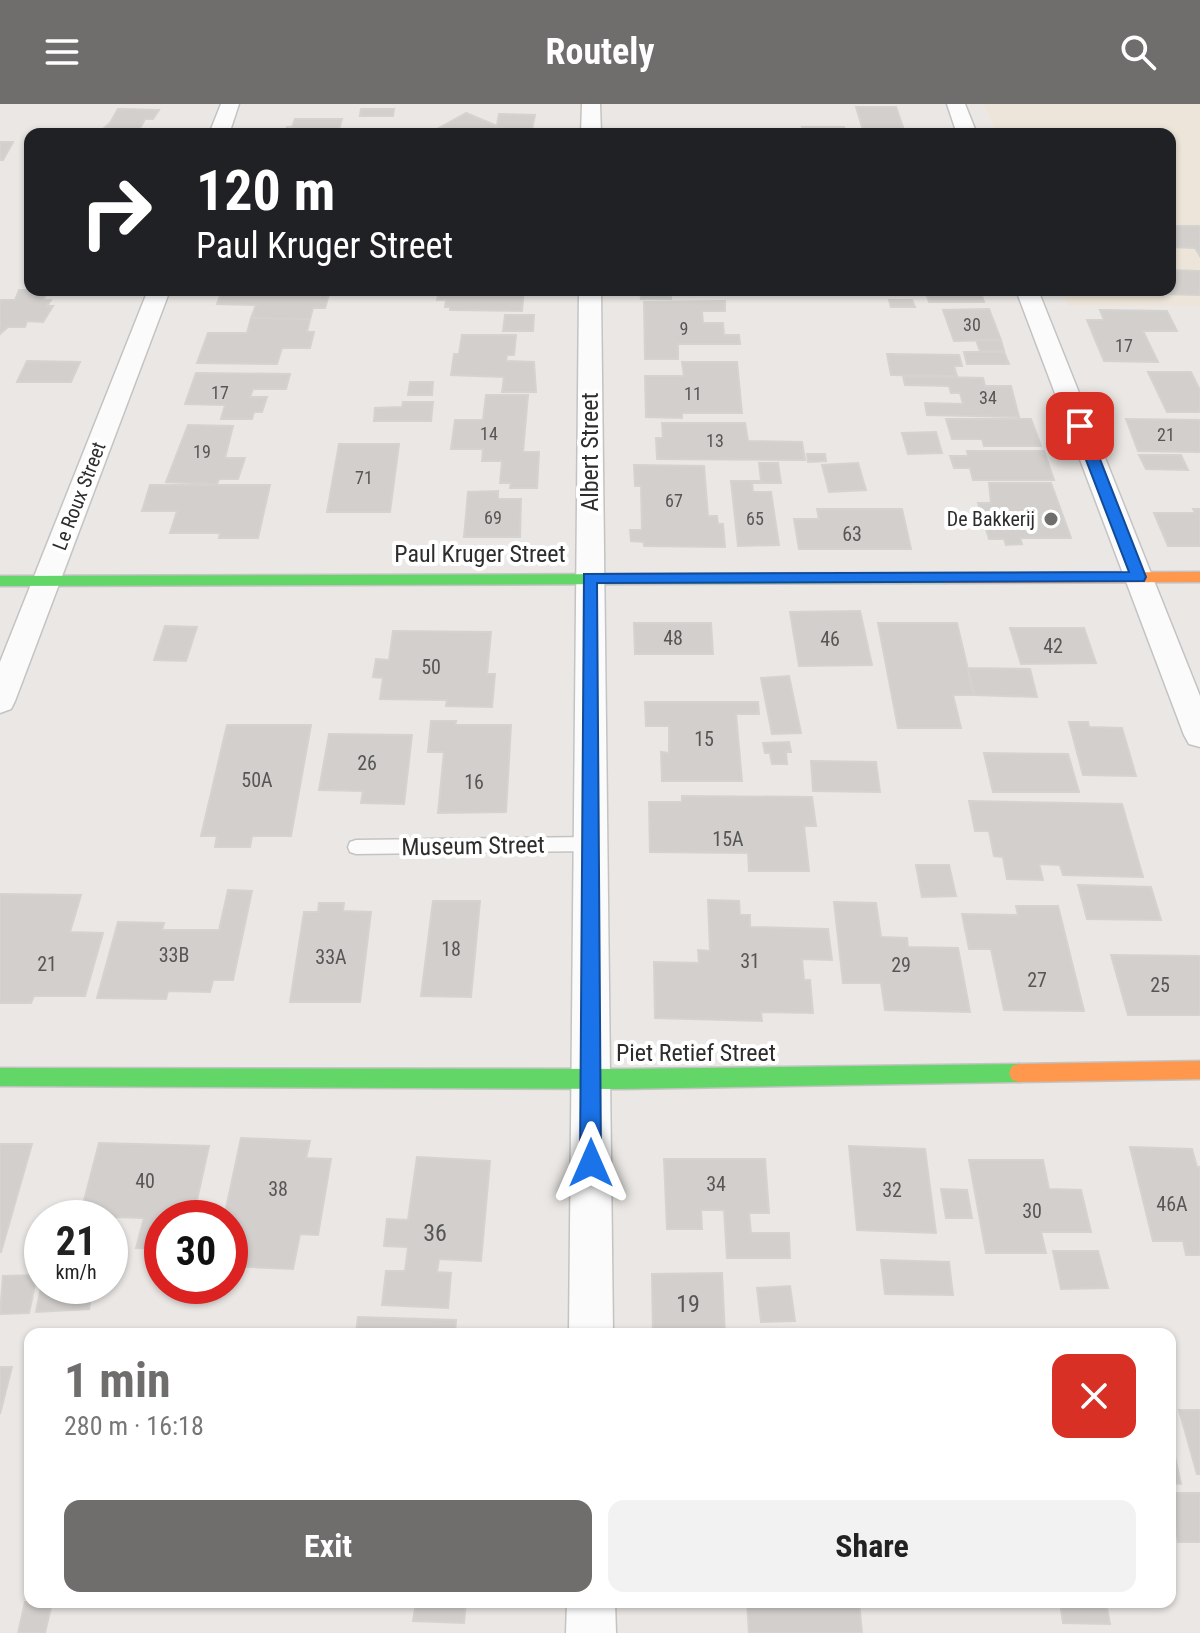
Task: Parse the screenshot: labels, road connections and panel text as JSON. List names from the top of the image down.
{
  "streets": {
    "street": [
      "Albert Street",
      "Le Roux Street",
      "Paul Kruger Street",
      "Piet Retief Street"
    ],
    "lane": ["Museum Street"]
  },
  "crossings": [
    ["Albert Street", "Paul Kruger Street"],
    ["Albert Street", "Museum Street"],
    ["Albert Street", "Piet Retief Street"],
    ["Le Roux Street", "Paul Kruger Street"]
  ],
  "places": ["De Bakkerij"],
  "house_numbers": [
    "30",
    "9",
    "17",
    "17",
    "11",
    "34",
    "14",
    "21",
    "13",
    "19",
    "71",
    "67",
    "69",
    "65",
    "63",
    "48",
    "46",
    "42",
    "50",
    "15",
    "26",
    "50A",
    "16",
    "15A",
    "18",
    "33B",
    "33A",
    "31",
    "21",
    "29",
    "27",
    "25",
    "40",
    "34",
    "38",
    "32",
    "46A",
    "30",
    "36",
    "19"
  ],
  "page": {
    "header": "Routely",
    "turn": ["120 m", "Paul Kruger Street"],
    "speed": "21 km/h",
    "limit": "30",
    "heading": ["1 min", "280 m · 16:18"],
    "buttons": ["Exit", "Share"]
  }
}
